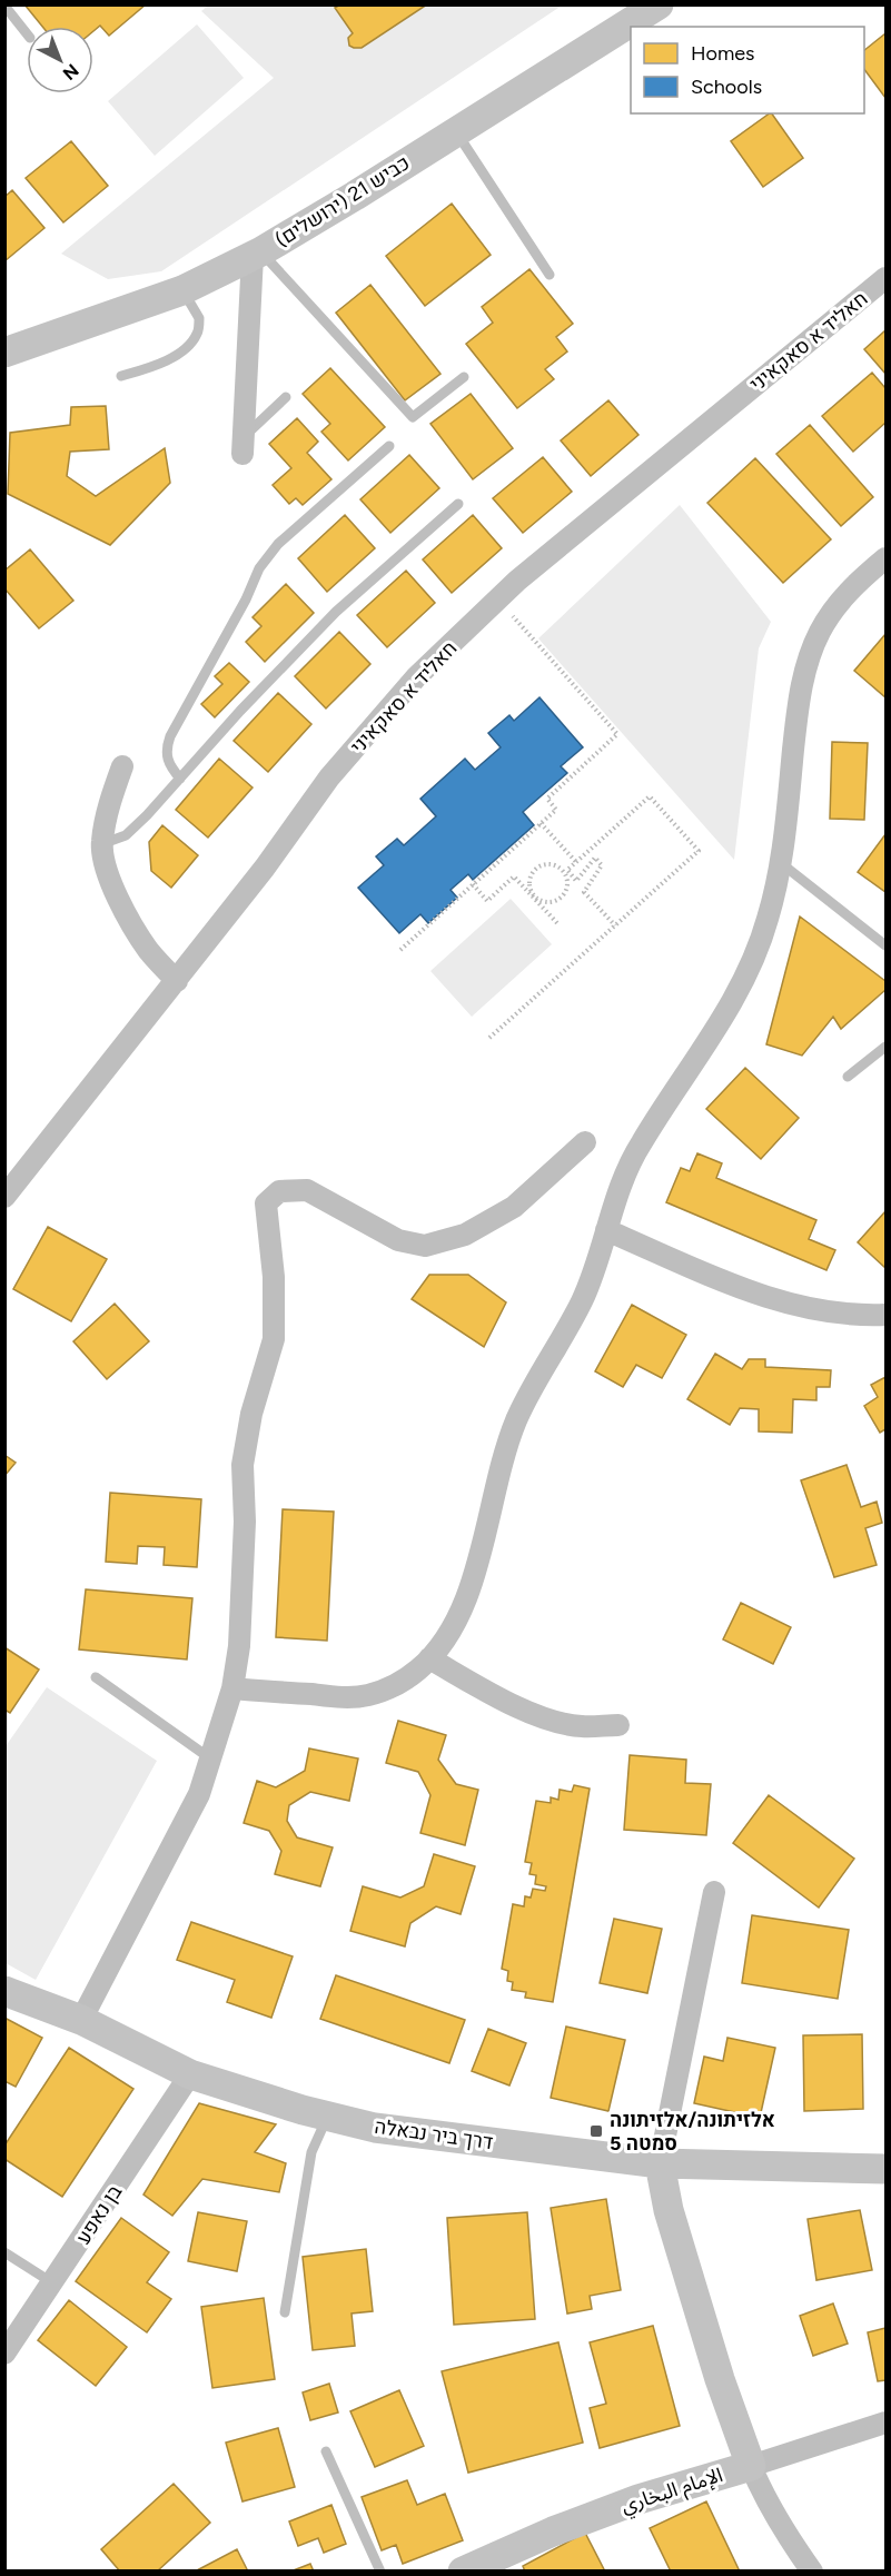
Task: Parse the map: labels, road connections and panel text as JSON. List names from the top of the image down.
{
  "streets": {
    "street": [
      "כביש 21 (ירושלים)",
      "חאליד א סאקאיני",
      "דרך ביר נבאלה",
      "בן נאפע",
      "الإمام البخاري"
    ]
  },
  "crossings": [
    ["דרך ביר נבאלה", "בן נאפע"]
  ],
  "places": {
    "transit": ["אלזיתונה/אלזיתונה סמטה 5"]
  },
  "legend": ["Homes", "Schools"],
  "north": "bottom right"
}
